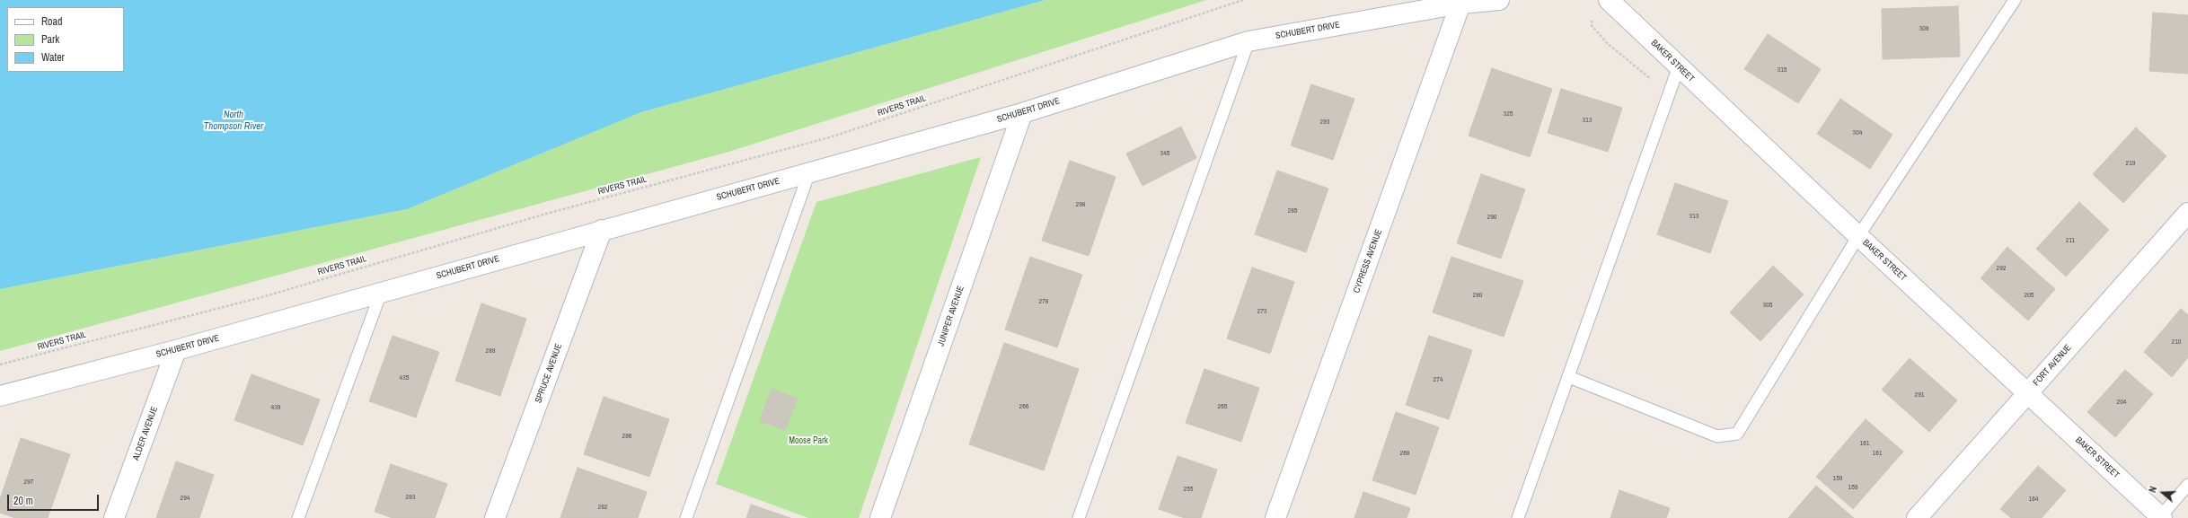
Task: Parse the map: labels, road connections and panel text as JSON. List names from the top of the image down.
{
  "streets": {
    "street": [
      "SCHUBERT DRIVE",
      "BAKER STREET",
      "CYPRESS AVENUE",
      "JUNIPER AVENUE",
      "FORT AVENUE",
      "SPRUCE AVENUE",
      "ALDER AVENUE"
    ],
    "path": ["RIVERS TRAIL"]
  },
  "crossings": [
    ["SCHUBERT DRIVE", "CYPRESS AVENUE"],
    ["SCHUBERT DRIVE", "JUNIPER AVENUE"],
    ["SCHUBERT DRIVE", "SPRUCE AVENUE"],
    ["SCHUBERT DRIVE", "ALDER AVENUE"],
    ["BAKER STREET", "FORT AVENUE"]
  ],
  "water": ["North Thompson River"],
  "parks": ["Moose Park"],
  "house_numbers": [
    "309",
    "315",
    "325",
    "313",
    "293",
    "304",
    "345",
    "219",
    "298",
    "285",
    "313",
    "290",
    "211",
    "292",
    "280",
    "205",
    "278",
    "305",
    "273",
    "210",
    "289",
    "435",
    "274",
    "291",
    "204",
    "266",
    "265",
    "439",
    "286",
    "161",
    "268",
    "161",
    "159",
    "297",
    "159",
    "255",
    "283",
    "294",
    "164",
    "282"
  ],
  "legend": ["Road", "Park", "Water"],
  "scale_bar": "20 m",
  "north": "left"
}
